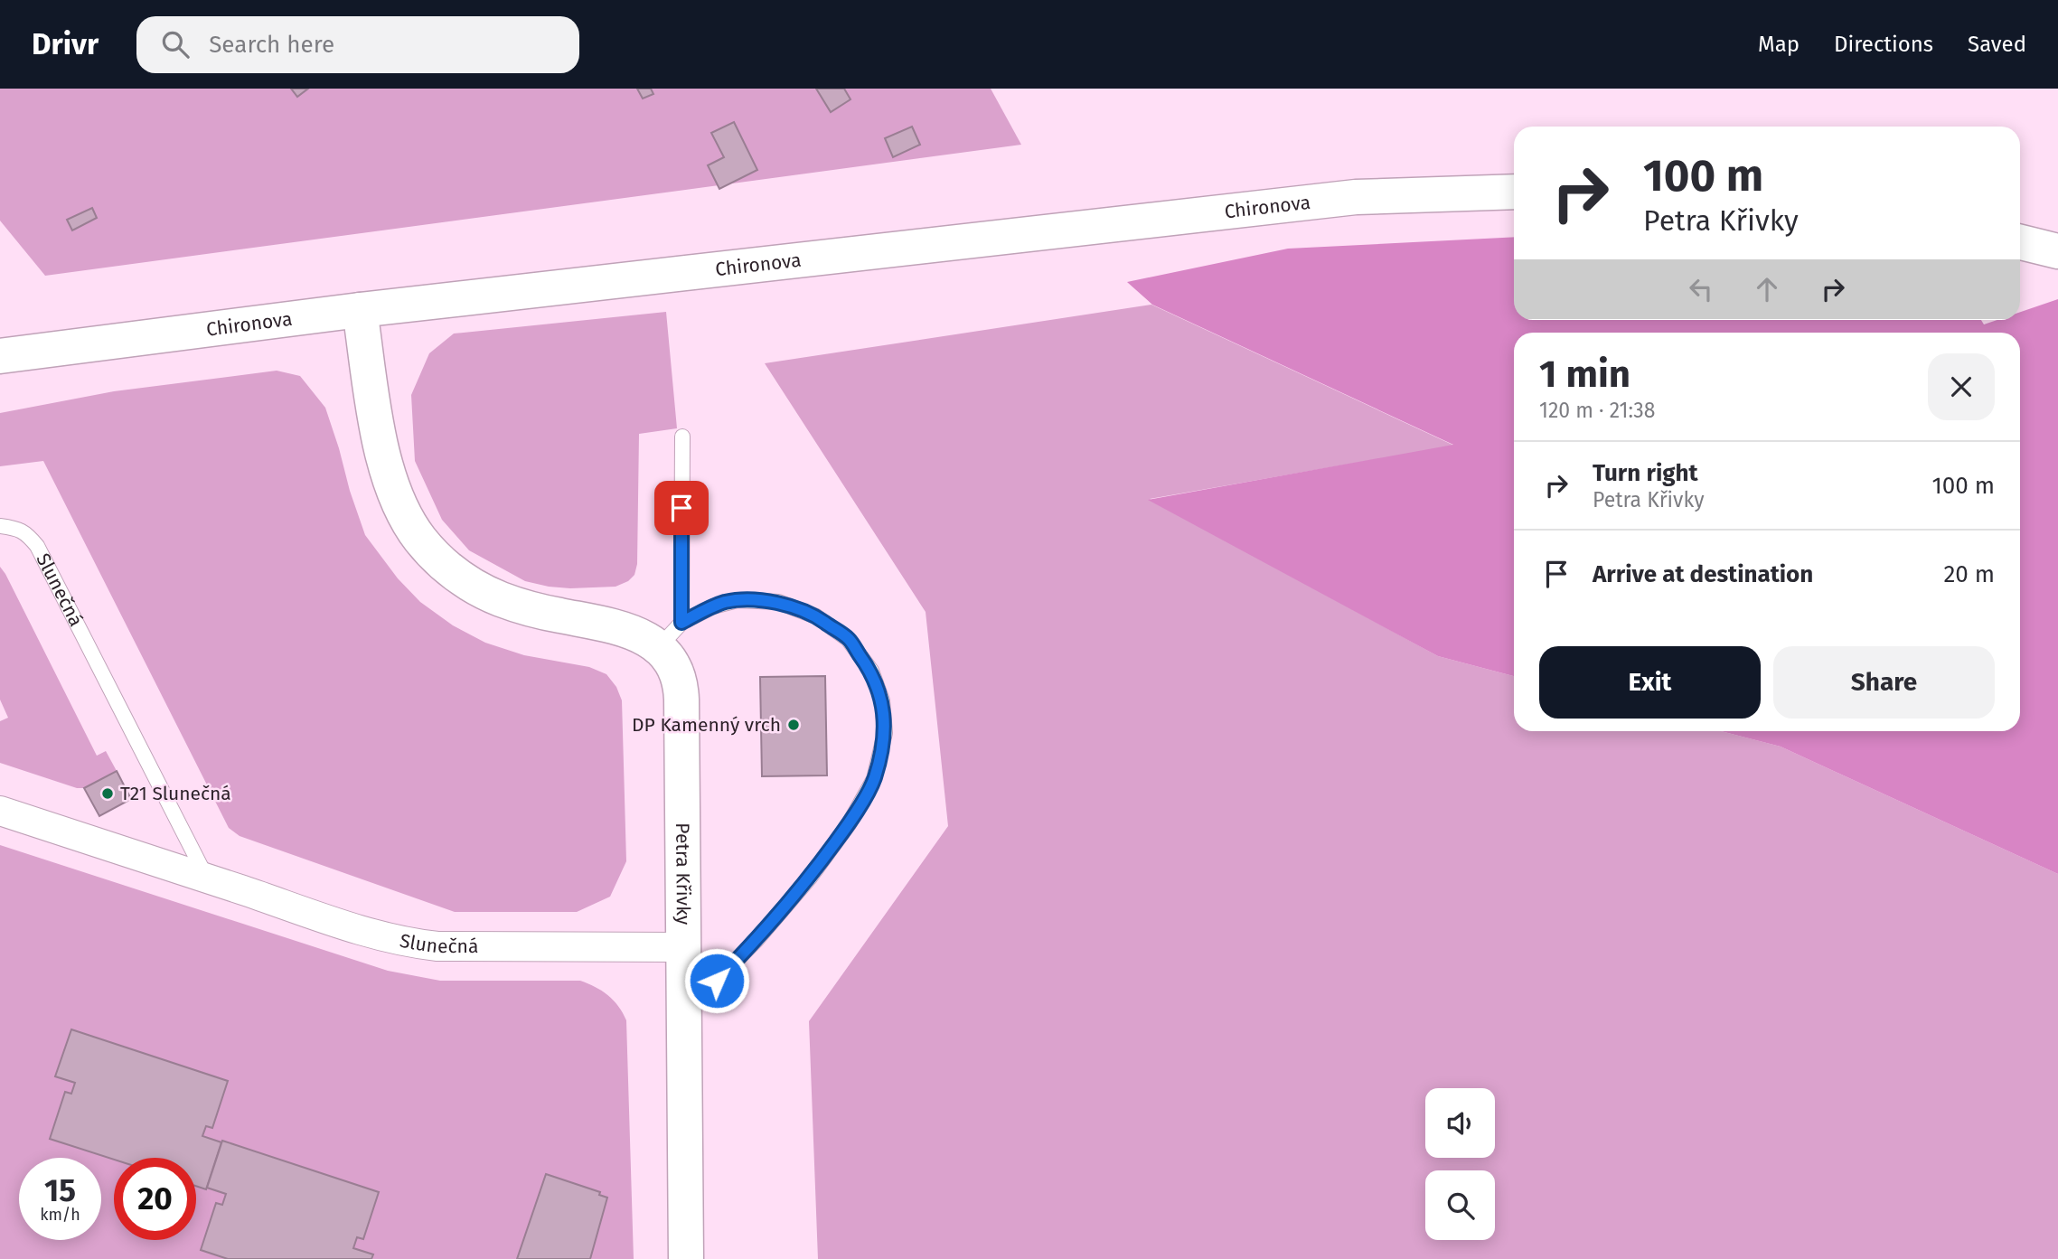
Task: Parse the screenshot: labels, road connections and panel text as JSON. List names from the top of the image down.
{
  "streets": {
    "street": ["Chironova", "Slunečná", "Petra Křivky"]
  },
  "crossings": [
    ["Slunečná", "Petra Křivky"]
  ],
  "places": ["DP Kamenný vrch", "T21 Slunečná"],
  "page": {
    "header": "Drivr",
    "search": "Search here",
    "nav": ["Map", "Directions", "Saved"],
    "turn": ["100 m", "Petra Křivky"],
    "heading": ["1 min", "120 m · 21:38"],
    "list": [
      {
        "name": "Turn right",
        "note": "Petra Křivky",
        "value": "100 m"
      },
      {
        "name": "Arrive at destination",
        "value": "20 m"
      }
    ],
    "buttons": ["Exit", "Share"],
    "speed": "15 km/h",
    "limit": "20"
  }
}
